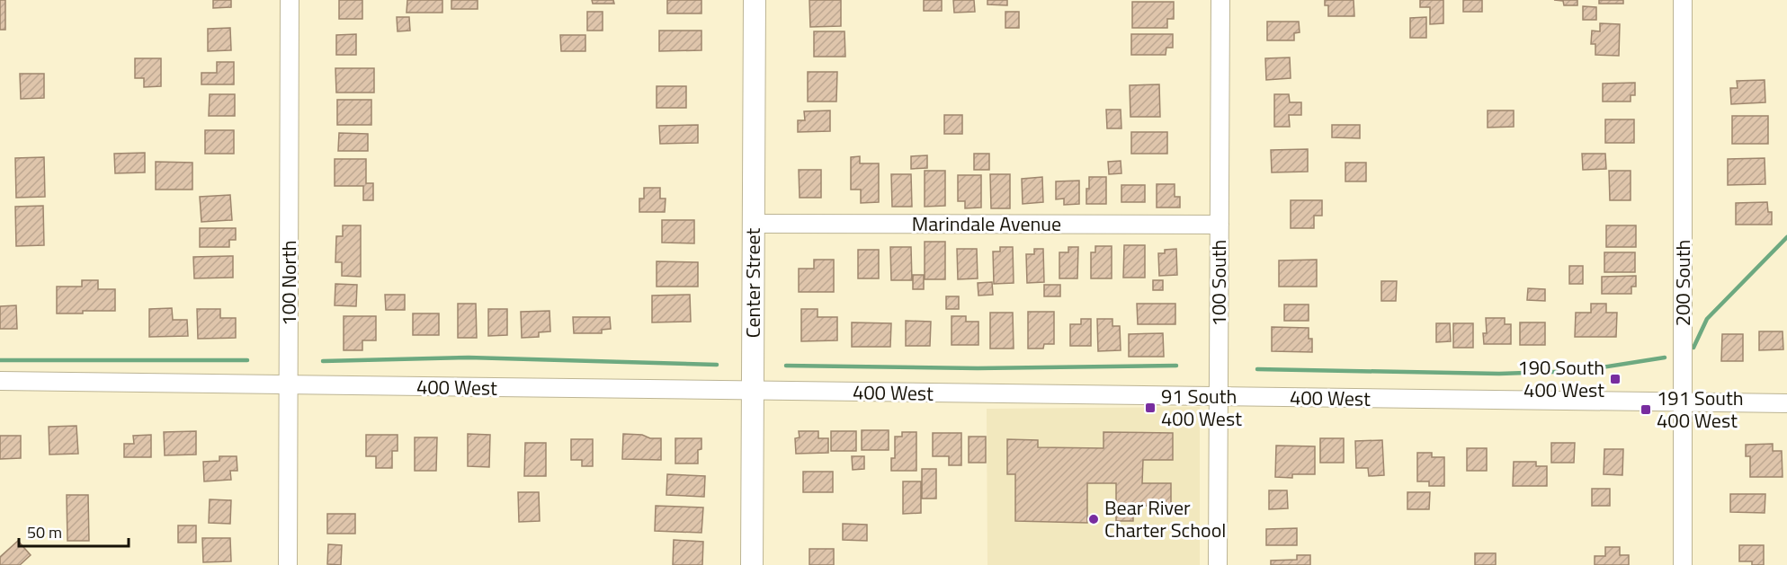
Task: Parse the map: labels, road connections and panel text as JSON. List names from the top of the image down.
{
  "streets": {
    "street": [
      "Marindale Avenue",
      "100 North",
      "Center Street",
      "100 South",
      "200 South",
      "400 West"
    ]
  },
  "crossings": [
    ["Marindale Avenue", "Center Street"],
    ["Marindale Avenue", "100 South"],
    ["100 North", "400 West"],
    ["Center Street", "400 West"],
    ["100 South", "400 West"],
    ["200 South", "400 West"]
  ],
  "places": {
    "transit": ["190 South 400 West", "91 South 400 West", "191 South 400 West"],
    "other": ["Bear River Charter School"]
  },
  "scale_bar": "50 m"
}
